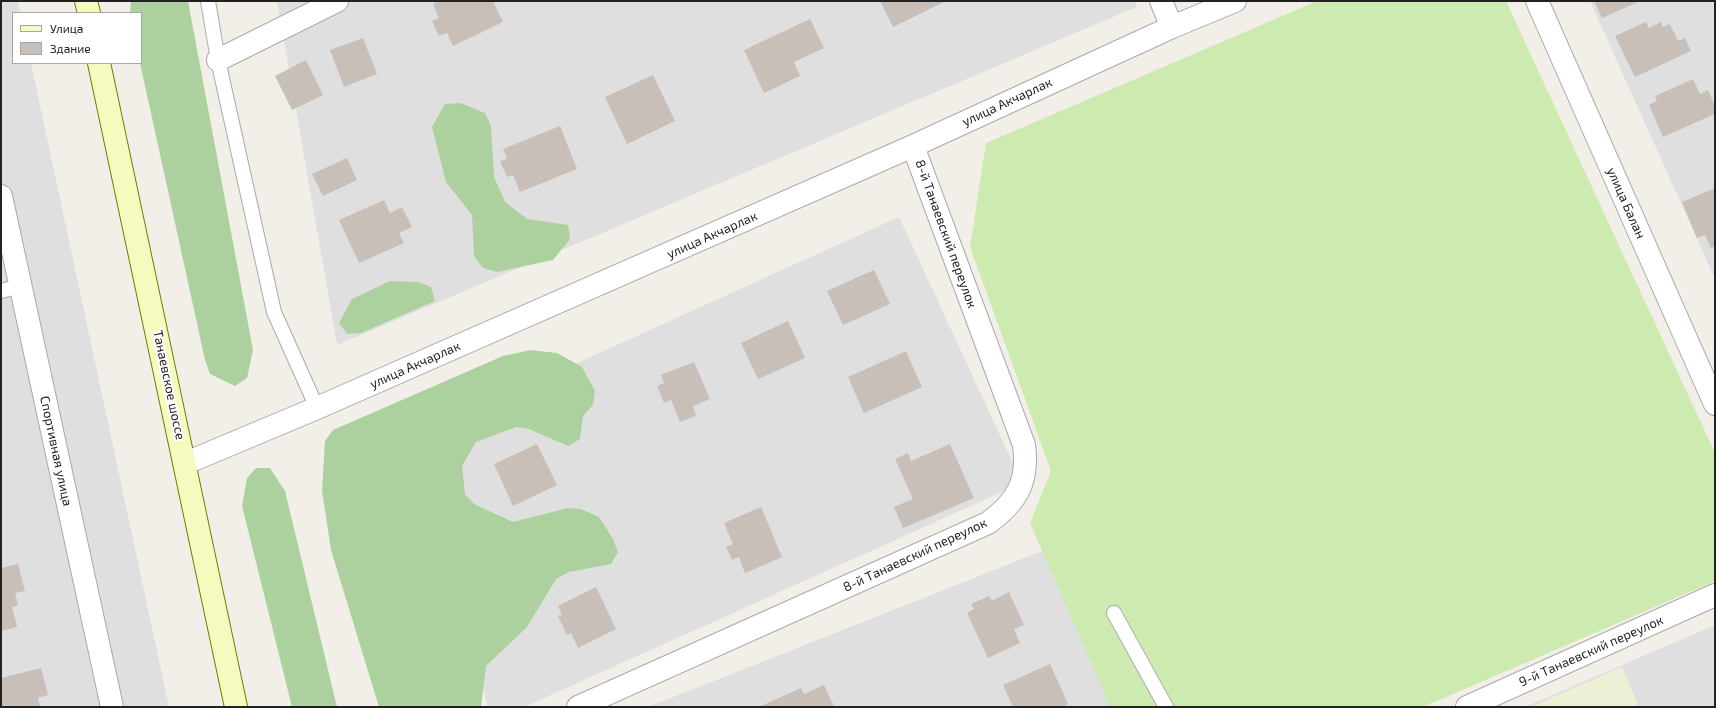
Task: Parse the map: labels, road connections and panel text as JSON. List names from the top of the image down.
{
  "streets": {
    "street": [
      "улица Акчарлак",
      "улица Балан",
      "8-й Танаевский переулок",
      "Танаевское шоссе",
      "Спортивная улица",
      "9-й Танаевский переулок"
    ]
  },
  "crossings": [
    ["улица Акчарлак", "8-й Танаевский переулок"],
    ["улица Акчарлак", "Танаевское шоссе"]
  ],
  "legend": ["Улица", "Здание"]
}
